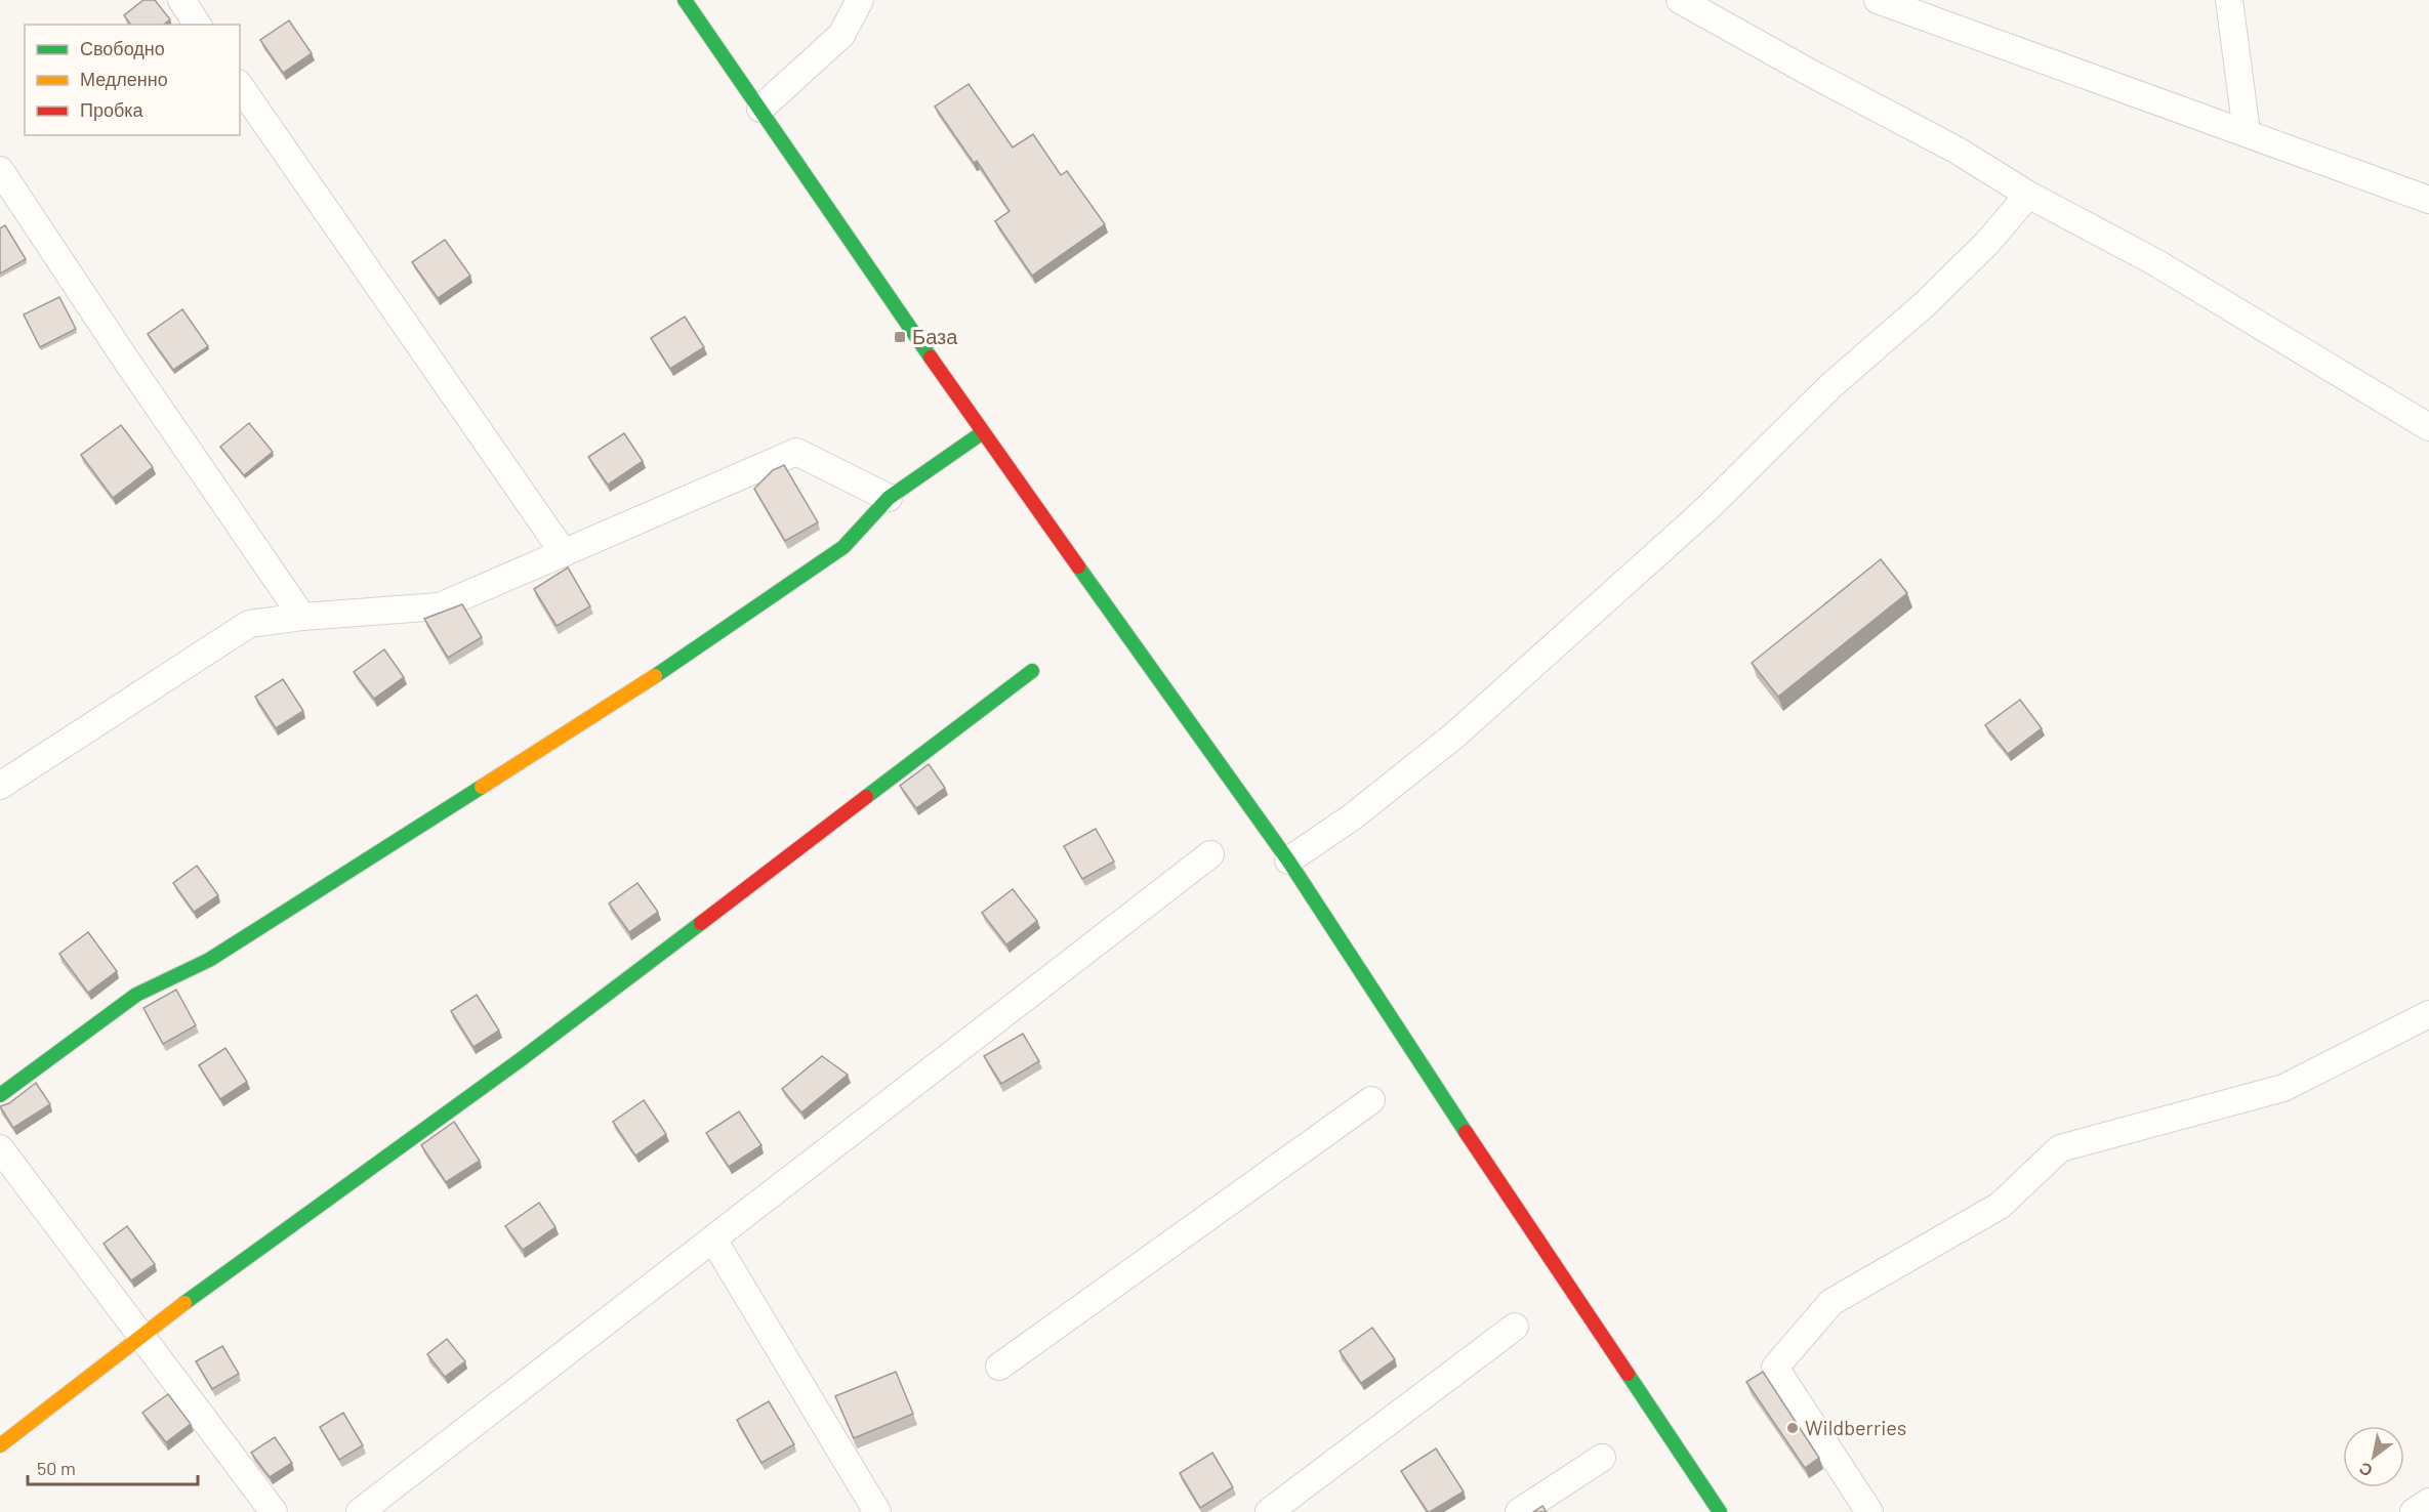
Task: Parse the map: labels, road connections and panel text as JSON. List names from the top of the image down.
{
  "places": {
    "transit": ["База"],
    "other": ["Wildberries"]
  },
  "legend": ["Свободно", "Медленно", "Пробка"],
  "scale_bar": "50 m",
  "north": "bottom left"
}
